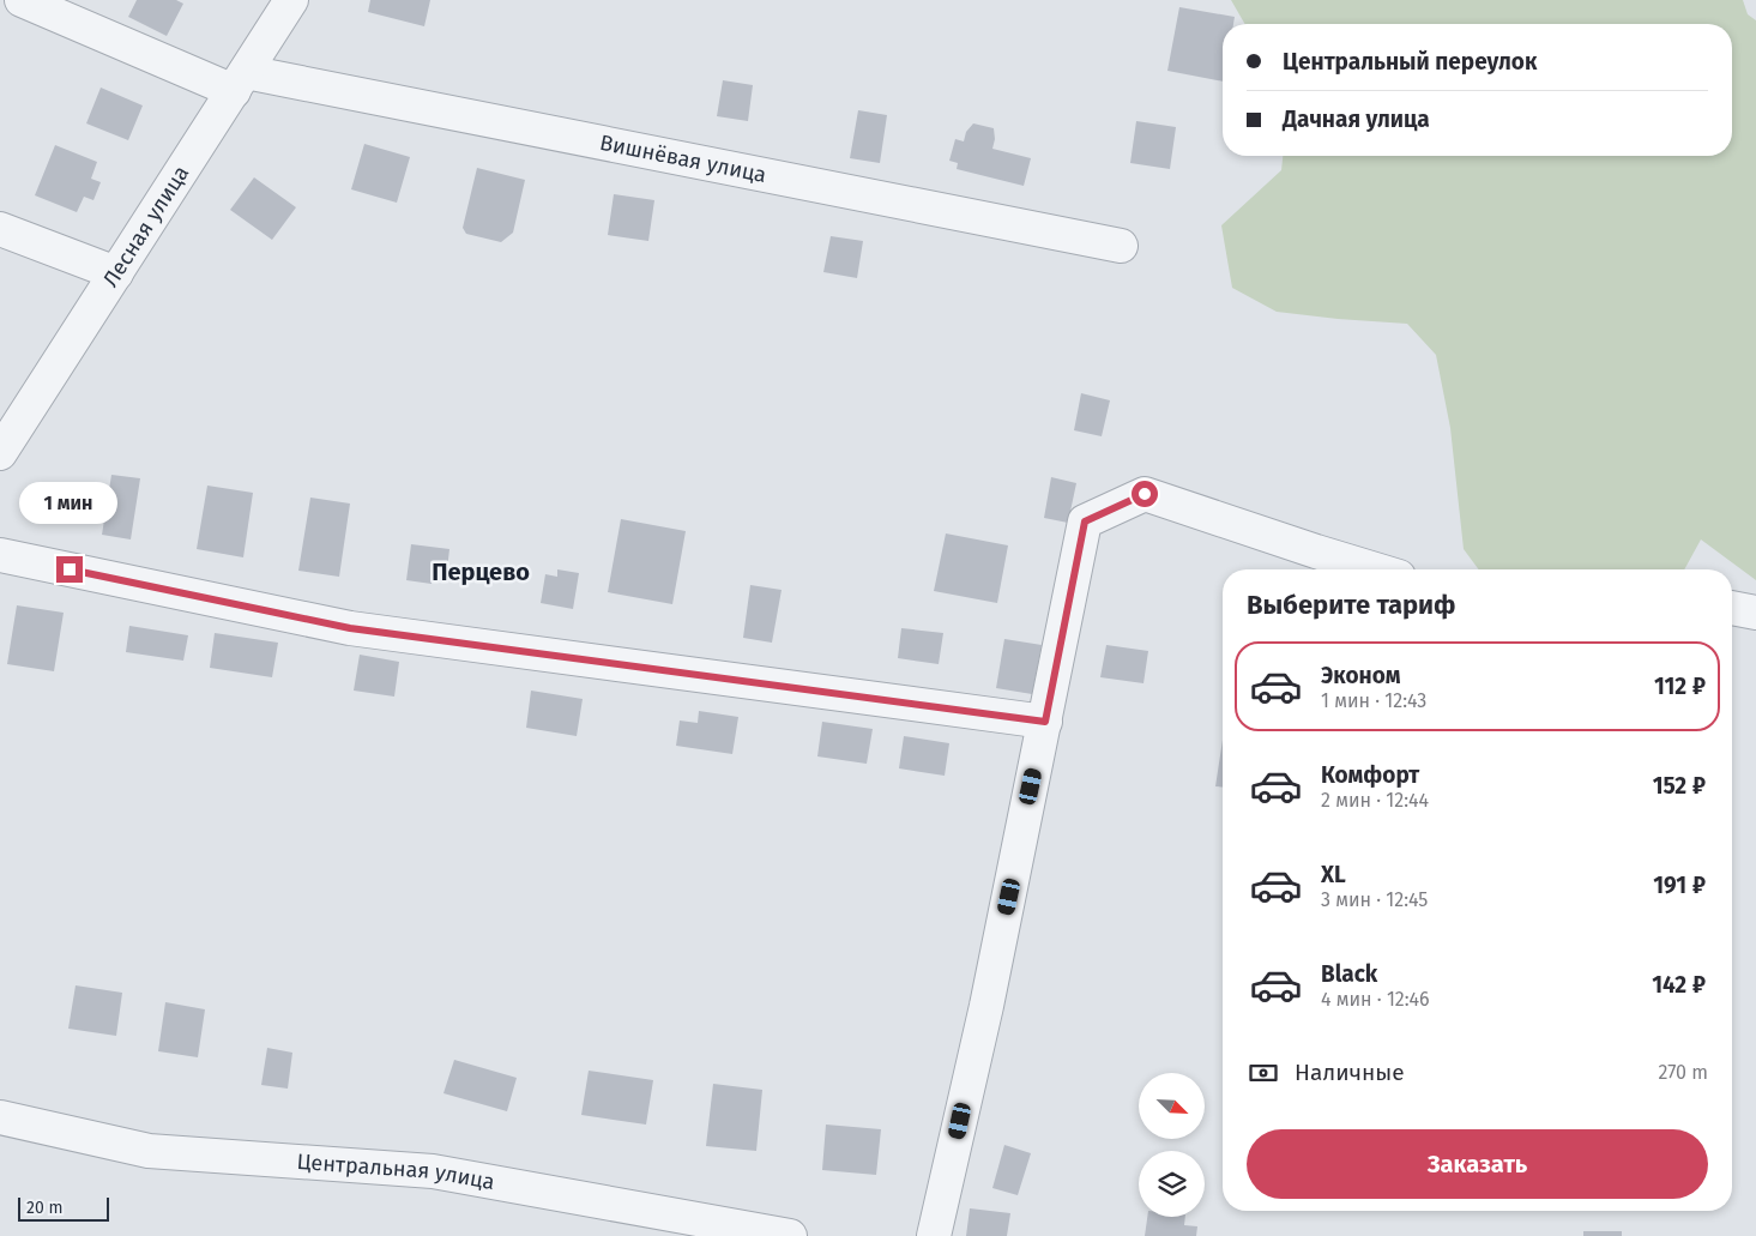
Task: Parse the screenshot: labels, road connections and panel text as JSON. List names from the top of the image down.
{
  "streets": {
    "street": ["Вишнёвая улица", "Лесная улица", "Центральная улица"]
  },
  "crossings": [
    ["Вишнёвая улица", "Лесная улица"]
  ],
  "districts": ["Перцево"],
  "scale_bar": "20 m",
  "north": "bottom right",
  "page": {
    "banner": ["Центральный переулок", "Дачная улица"],
    "bubble": "1 мин",
    "heading": "Выберите тариф",
    "list": [
      {
        "name": "Эконом",
        "note": "1 мин · 12:43",
        "value": "112 ₽"
      },
      {
        "name": "Комфорт",
        "note": "2 мин · 12:44",
        "value": "152 ₽"
      },
      {
        "name": "XL",
        "note": "3 мин · 12:45",
        "value": "191 ₽"
      },
      {
        "name": "Black",
        "note": "4 мин · 12:46",
        "value": "142 ₽"
      }
    ],
    "pay": ["Наличные", "270 m"],
    "buttons": "Заказать",
    "scale": "20 m"
  }
}
